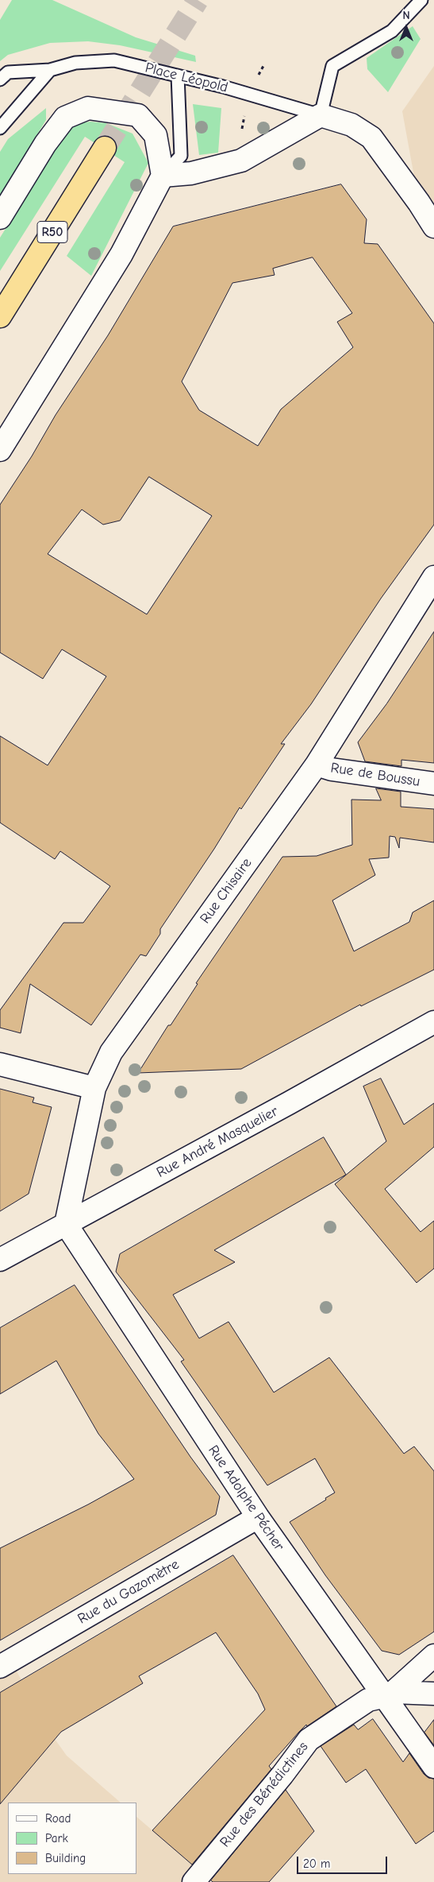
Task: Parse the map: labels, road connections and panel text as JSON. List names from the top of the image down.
{
  "streets": {
    "highway": ["R50"],
    "street": [
      "Place Léopold",
      "Rue de Boussu",
      "Rue Chisaire",
      "Rue André Masquelier",
      "Rue Adolphe Pécher",
      "Rue du Gazomètre",
      "Rue des Bénédictines"
    ]
  },
  "crossings": [
    ["Rue de Boussu", "Rue Chisaire"],
    ["Rue Chisaire", "Rue André Masquelier"],
    ["Rue Chisaire", "Rue Adolphe Pécher"],
    ["Rue André Masquelier", "Rue Adolphe Pécher"],
    ["Rue Adolphe Pécher", "Rue du Gazomètre"],
    ["Rue Adolphe Pécher", "Rue des Bénédictines"]
  ],
  "legend": ["Road", "Park", "Building"],
  "scale_bar": "20 m",
  "north": "top"
}
